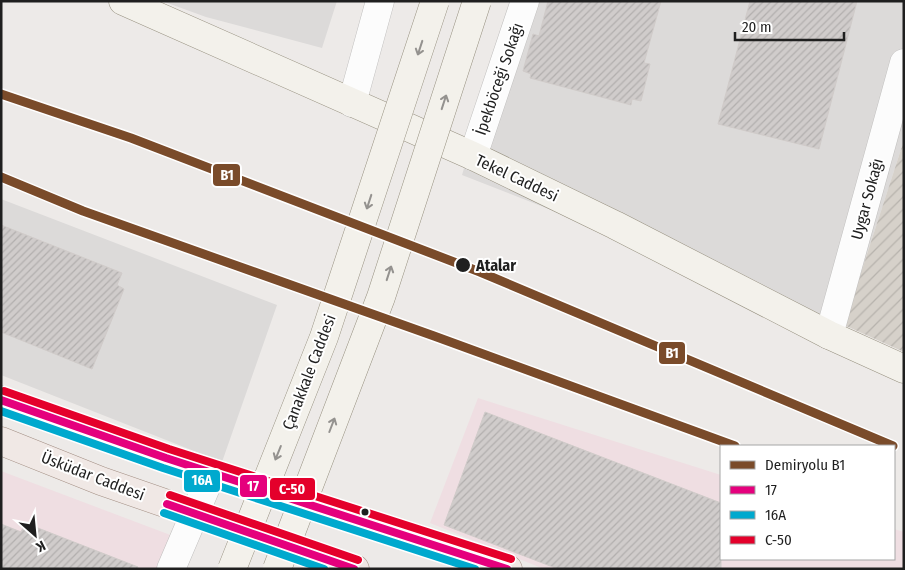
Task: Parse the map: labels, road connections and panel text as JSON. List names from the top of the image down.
{
  "streets": {
    "main road": ["Tekel Caddesi", "Çanakkale Caddesi", "Üsküdar Caddesi"],
    "street": ["İpekböceği Sokağı", "Uygar Sokağı"]
  },
  "crossings": [
    ["İpekböceği Sokağı", "Tekel Caddesi"],
    ["Tekel Caddesi", "Uygar Sokağı"]
  ],
  "places": ["Atalar"],
  "lines": [
    "rail line B1",
    "transit line C-50",
    "transit line 17",
    "transit line 16A"
  ],
  "legend": [
    "Demiryolu B1",
    "17",
    "16A",
    "C-50"
  ],
  "scale_bar": "20 m",
  "north": "bottom right"
}
